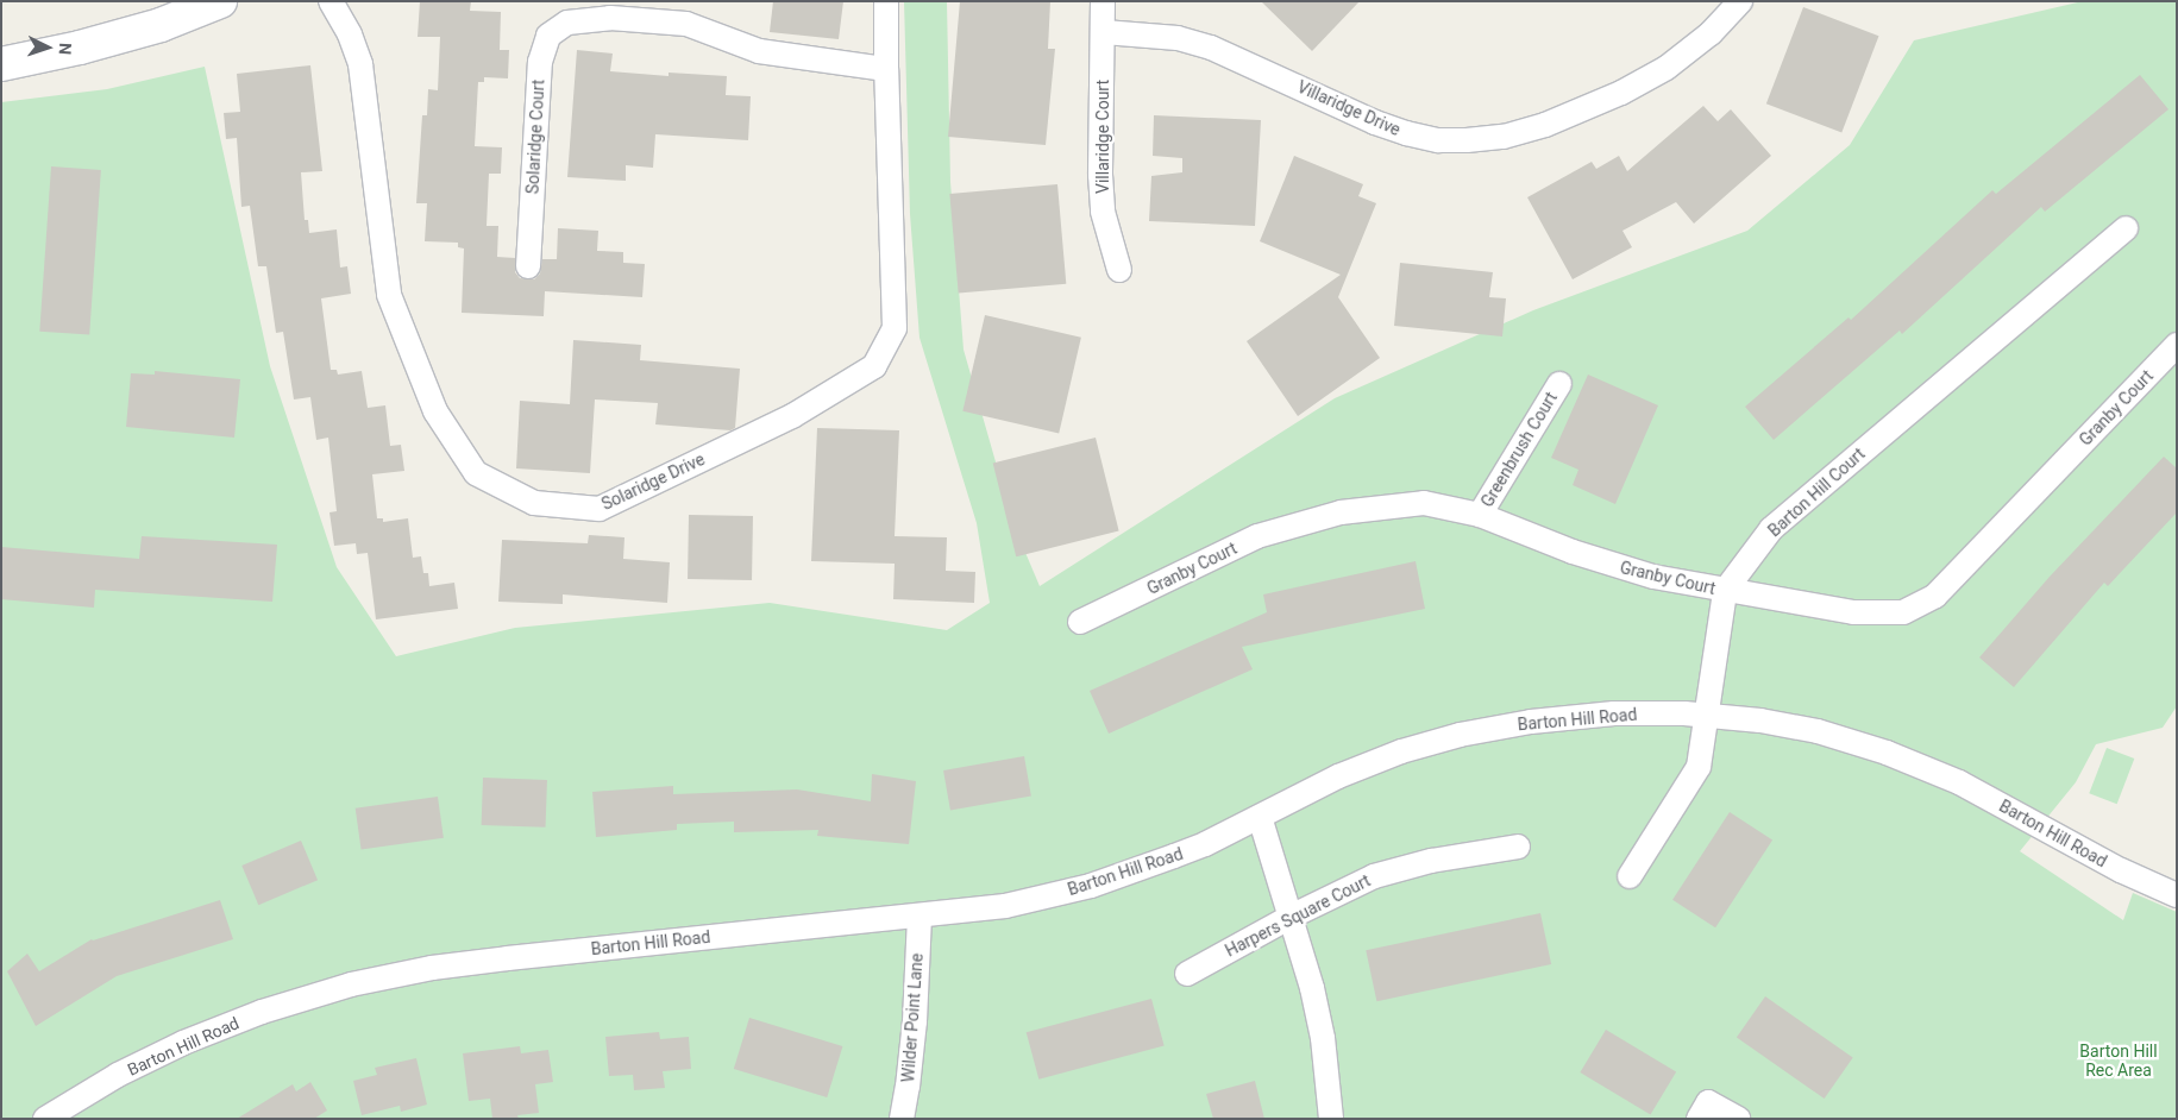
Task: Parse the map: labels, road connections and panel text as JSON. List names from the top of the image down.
{
  "streets": {
    "street": [
      "Villaridge Drive",
      "Solaridge Court",
      "Villaridge Court",
      "Granby Court",
      "Greenbrush Court",
      "Solaridge Drive",
      "Barton Hill Court",
      "Barton Hill Road",
      "Harpers Square Court",
      "Wilder Point Lane"
    ]
  },
  "crossings": [
    ["Villaridge Drive", "Villaridge Court"],
    ["Solaridge Court", "Solaridge Drive"],
    ["Granby Court", "Greenbrush Court"],
    ["Granby Court", "Barton Hill Court"],
    ["Barton Hill Court", "Barton Hill Road"],
    ["Barton Hill Road", "Wilder Point Lane"]
  ],
  "parks": ["Barton Hill Rec Area"],
  "north": "right"
}
